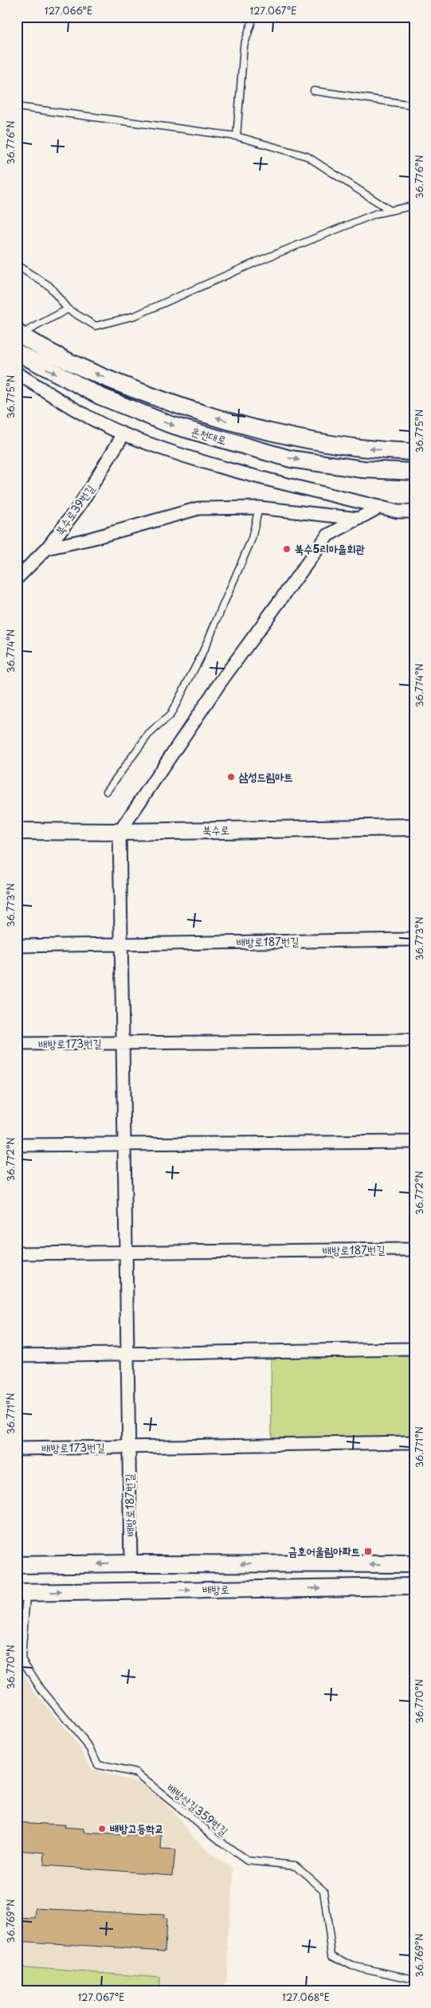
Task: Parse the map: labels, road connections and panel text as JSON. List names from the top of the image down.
{
  "streets": {
    "street": [
      "온천대로",
      "북수로39번길",
      "북수로",
      "배방로187번길",
      "배방로173번길",
      "배방로"
    ],
    "lane": ["배방산길359번길"]
  },
  "crossings": [
    ["북수로", "배방로187번길"],
    ["배방로187번길", "배방로173번길"],
    ["배방로", "배방산길359번길"]
  ],
  "places": {
    "other": ["북수5리마을회관", "삼성드림마트", "배방고등학교"],
    "transit": ["금호어울림아파트"]
  },
  "coordinates": [
    "127.066°E",
    "127.067°E",
    "36.776°N",
    "36.775°N",
    "36.774°N",
    "36.773°N",
    "36.772°N",
    "36.771°N",
    "36.770°N",
    "36.769°N",
    "127.068°E"
  ]
}
